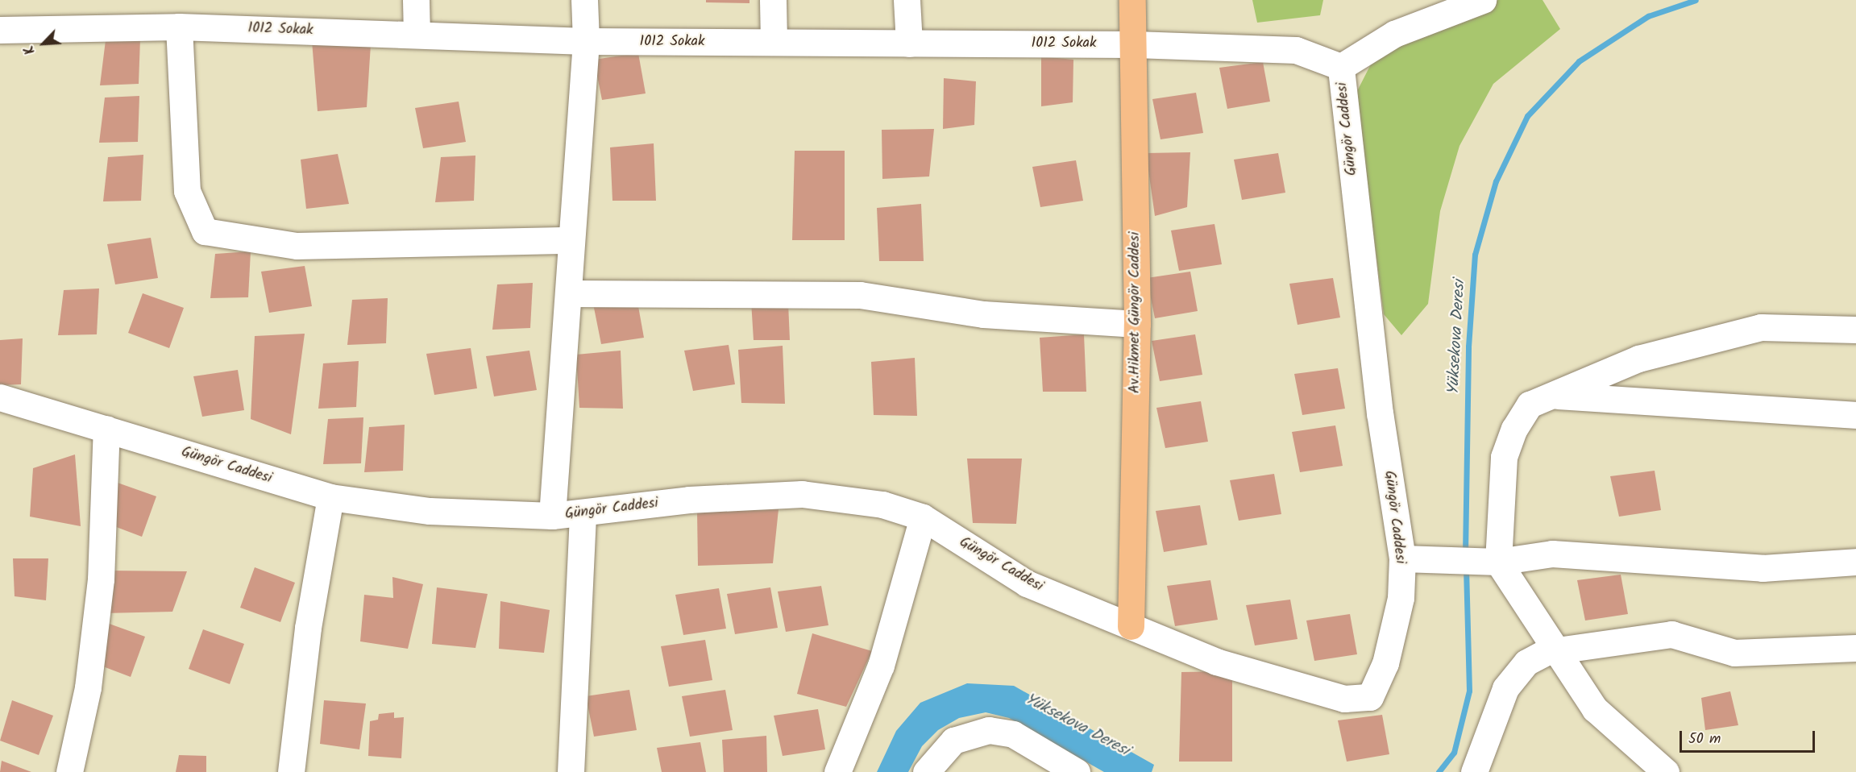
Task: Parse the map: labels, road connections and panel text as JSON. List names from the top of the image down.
{
  "streets": {
    "main road": ["Av.Hikmet Güngör Caddesi"],
    "street": ["1012 Sokak", "Güngör Caddesi"]
  },
  "crossings": [
    ["1012 Sokak", "Güngör Caddesi"],
    ["1012 Sokak", "Av.Hikmet Güngör Caddesi"],
    ["Güngör Caddesi", "Av.Hikmet Güngör Caddesi"]
  ],
  "water": ["Yüksekova Deresi"],
  "scale_bar": "50 m",
  "north": "bottom left"
}
